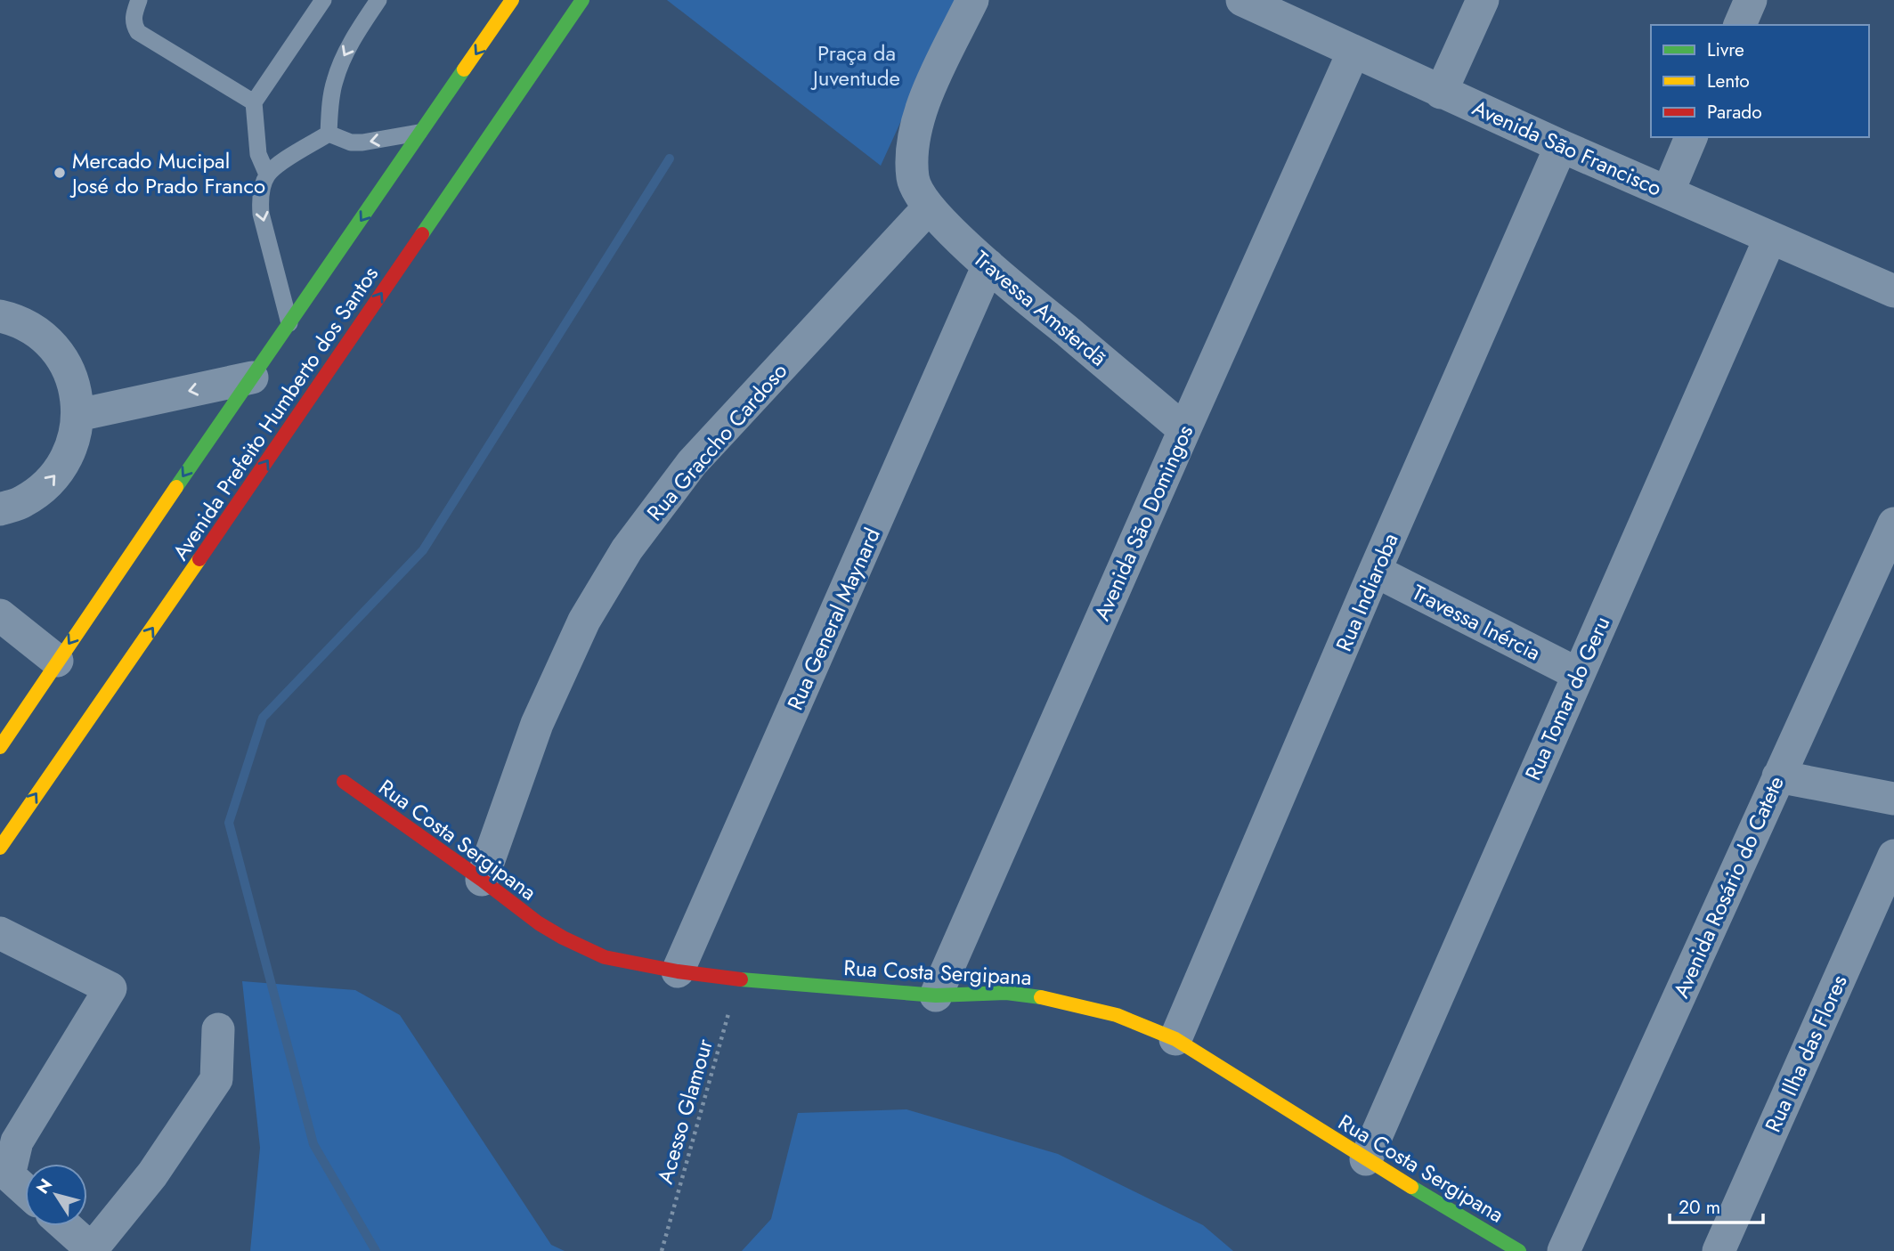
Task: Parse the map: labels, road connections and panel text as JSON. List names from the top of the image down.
{
  "streets": {
    "street": [
      "Avenida São Francisco",
      "Travessa Amsterdã",
      "Avenida Prefeito Humberto dos Santos",
      "Rua Graccho Cardoso",
      "Avenida São Domingos",
      "Rua Indiaroba",
      "Rua General Maynard",
      "Travessa Inércia",
      "Rua Tomar do Geru",
      "Rua Costa Sergipana",
      "Avenida Rosário do Catete",
      "Rua Ilha das Flores"
    ],
    "path": ["Acesso Glamour"]
  },
  "crossings": [
    ["Avenida São Francisco", "Avenida São Domingos"],
    ["Avenida São Francisco", "Rua Indiaroba"],
    ["Avenida São Francisco", "Rua Tomar do Geru"],
    ["Travessa Amsterdã", "Rua Graccho Cardoso"],
    ["Travessa Amsterdã", "Avenida São Domingos"],
    ["Travessa Amsterdã", "Rua General Maynard"],
    ["Rua Graccho Cardoso", "Rua Costa Sergipana"],
    ["Avenida São Domingos", "Rua Costa Sergipana"],
    ["Rua Indiaroba", "Travessa Inércia"],
    ["Rua Indiaroba", "Rua Costa Sergipana"],
    ["Rua General Maynard", "Rua Costa Sergipana"],
    ["Travessa Inércia", "Rua Tomar do Geru"],
    ["Rua Tomar do Geru", "Rua Costa Sergipana"],
    ["Rua Costa Sergipana", "Acesso Glamour"]
  ],
  "parks": ["Praça da Juventude"],
  "places": ["Mercado Mucipal José do Prado Franco"],
  "legend": ["Livre", "Lento", "Parado"],
  "scale_bar": "20 m",
  "north": "top left"
}
